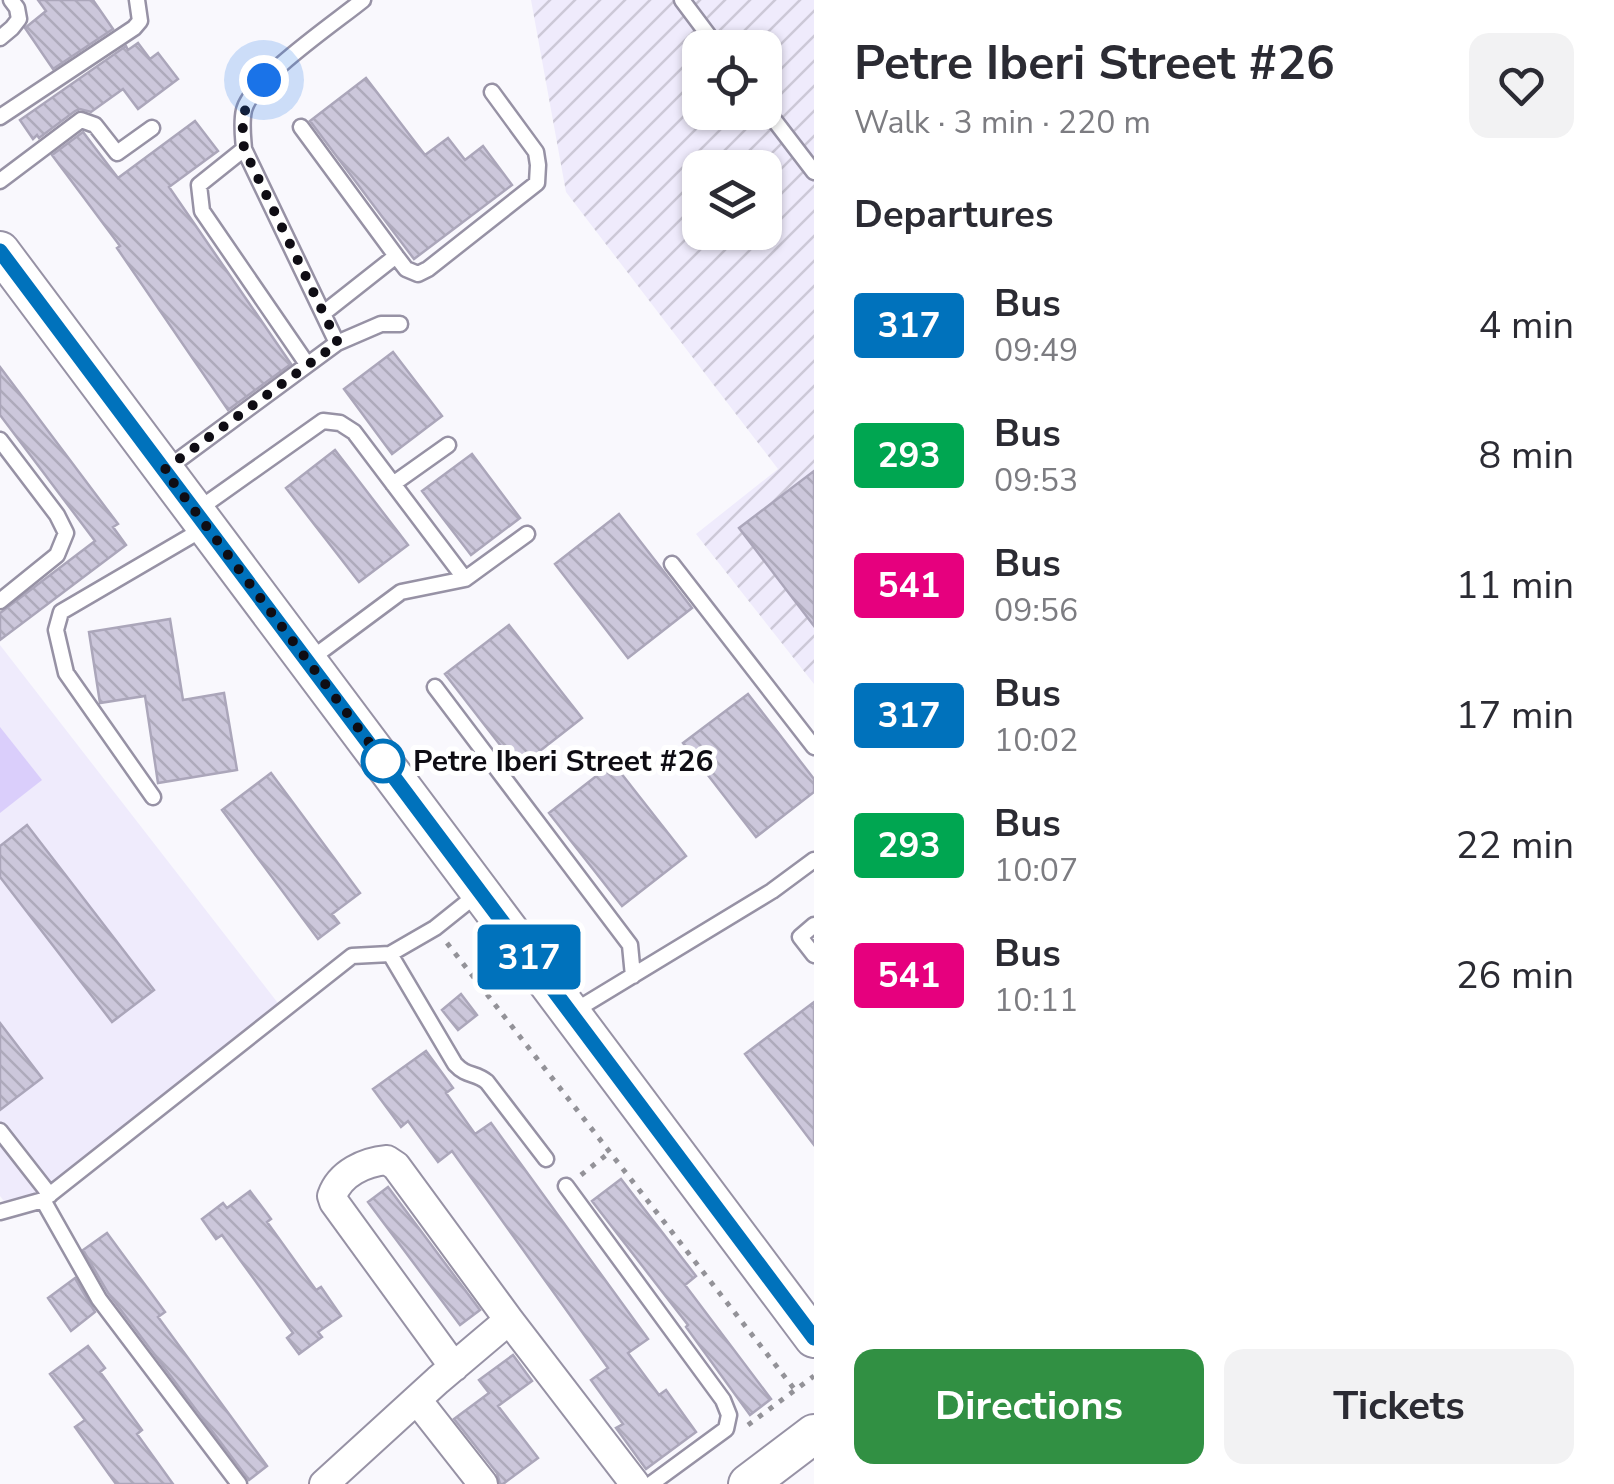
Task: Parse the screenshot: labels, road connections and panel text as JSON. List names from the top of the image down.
{
  "places": ["Petre Iberi Street #26"],
  "lines": ["bus line 317"],
  "page": {
    "on_map": "317",
    "heading": [
      ["Petre Iberi Street #26", "Walk · 3 min · 220 m"],
      "Departures"
    ],
    "list": [
      {
        "mark": "317",
        "name": "Bus",
        "note": "09:49",
        "value": "4 min"
      },
      {
        "mark": "293",
        "name": "Bus",
        "note": "09:53",
        "value": "8 min"
      },
      {
        "mark": "541",
        "name": "Bus",
        "note": "09:56",
        "value": "11 min"
      },
      {
        "mark": "317",
        "name": "Bus",
        "note": "10:02",
        "value": "17 min"
      },
      {
        "mark": "293",
        "name": "Bus",
        "note": "10:07",
        "value": "22 min"
      },
      {
        "mark": "541",
        "name": "Bus",
        "note": "10:11",
        "value": "26 min"
      }
    ],
    "buttons": ["Directions", "Tickets"]
  }
}
